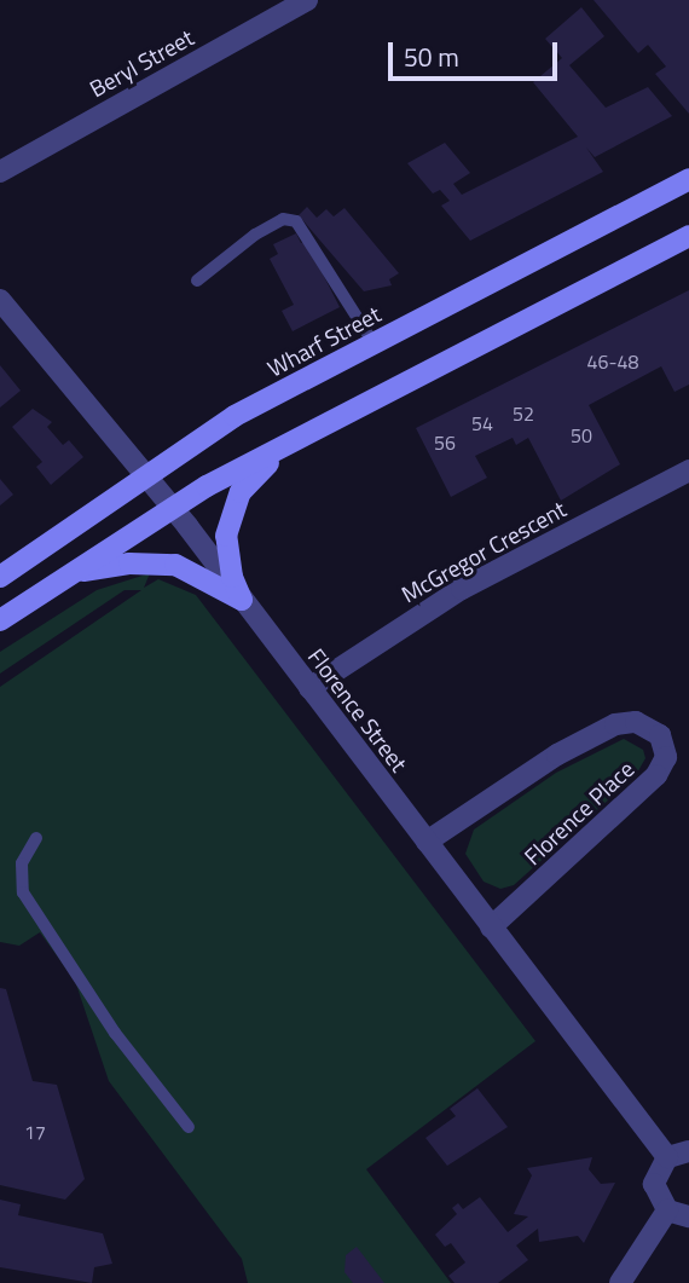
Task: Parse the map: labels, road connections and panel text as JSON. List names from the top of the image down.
{
  "streets": {
    "main road": ["Wharf Street"],
    "street": [
      "Beryl Street",
      "McGregor Crescent",
      "Florence Street",
      "Florence Place"
    ]
  },
  "crossings": [
    ["Wharf Street", "Florence Street"],
    ["McGregor Crescent", "Florence Street"],
    ["Florence Street", "Florence Place"]
  ],
  "house_numbers": [
    "46-48",
    "52",
    "54",
    "50",
    "56",
    "17"
  ],
  "scale_bar": "50 m"
}
